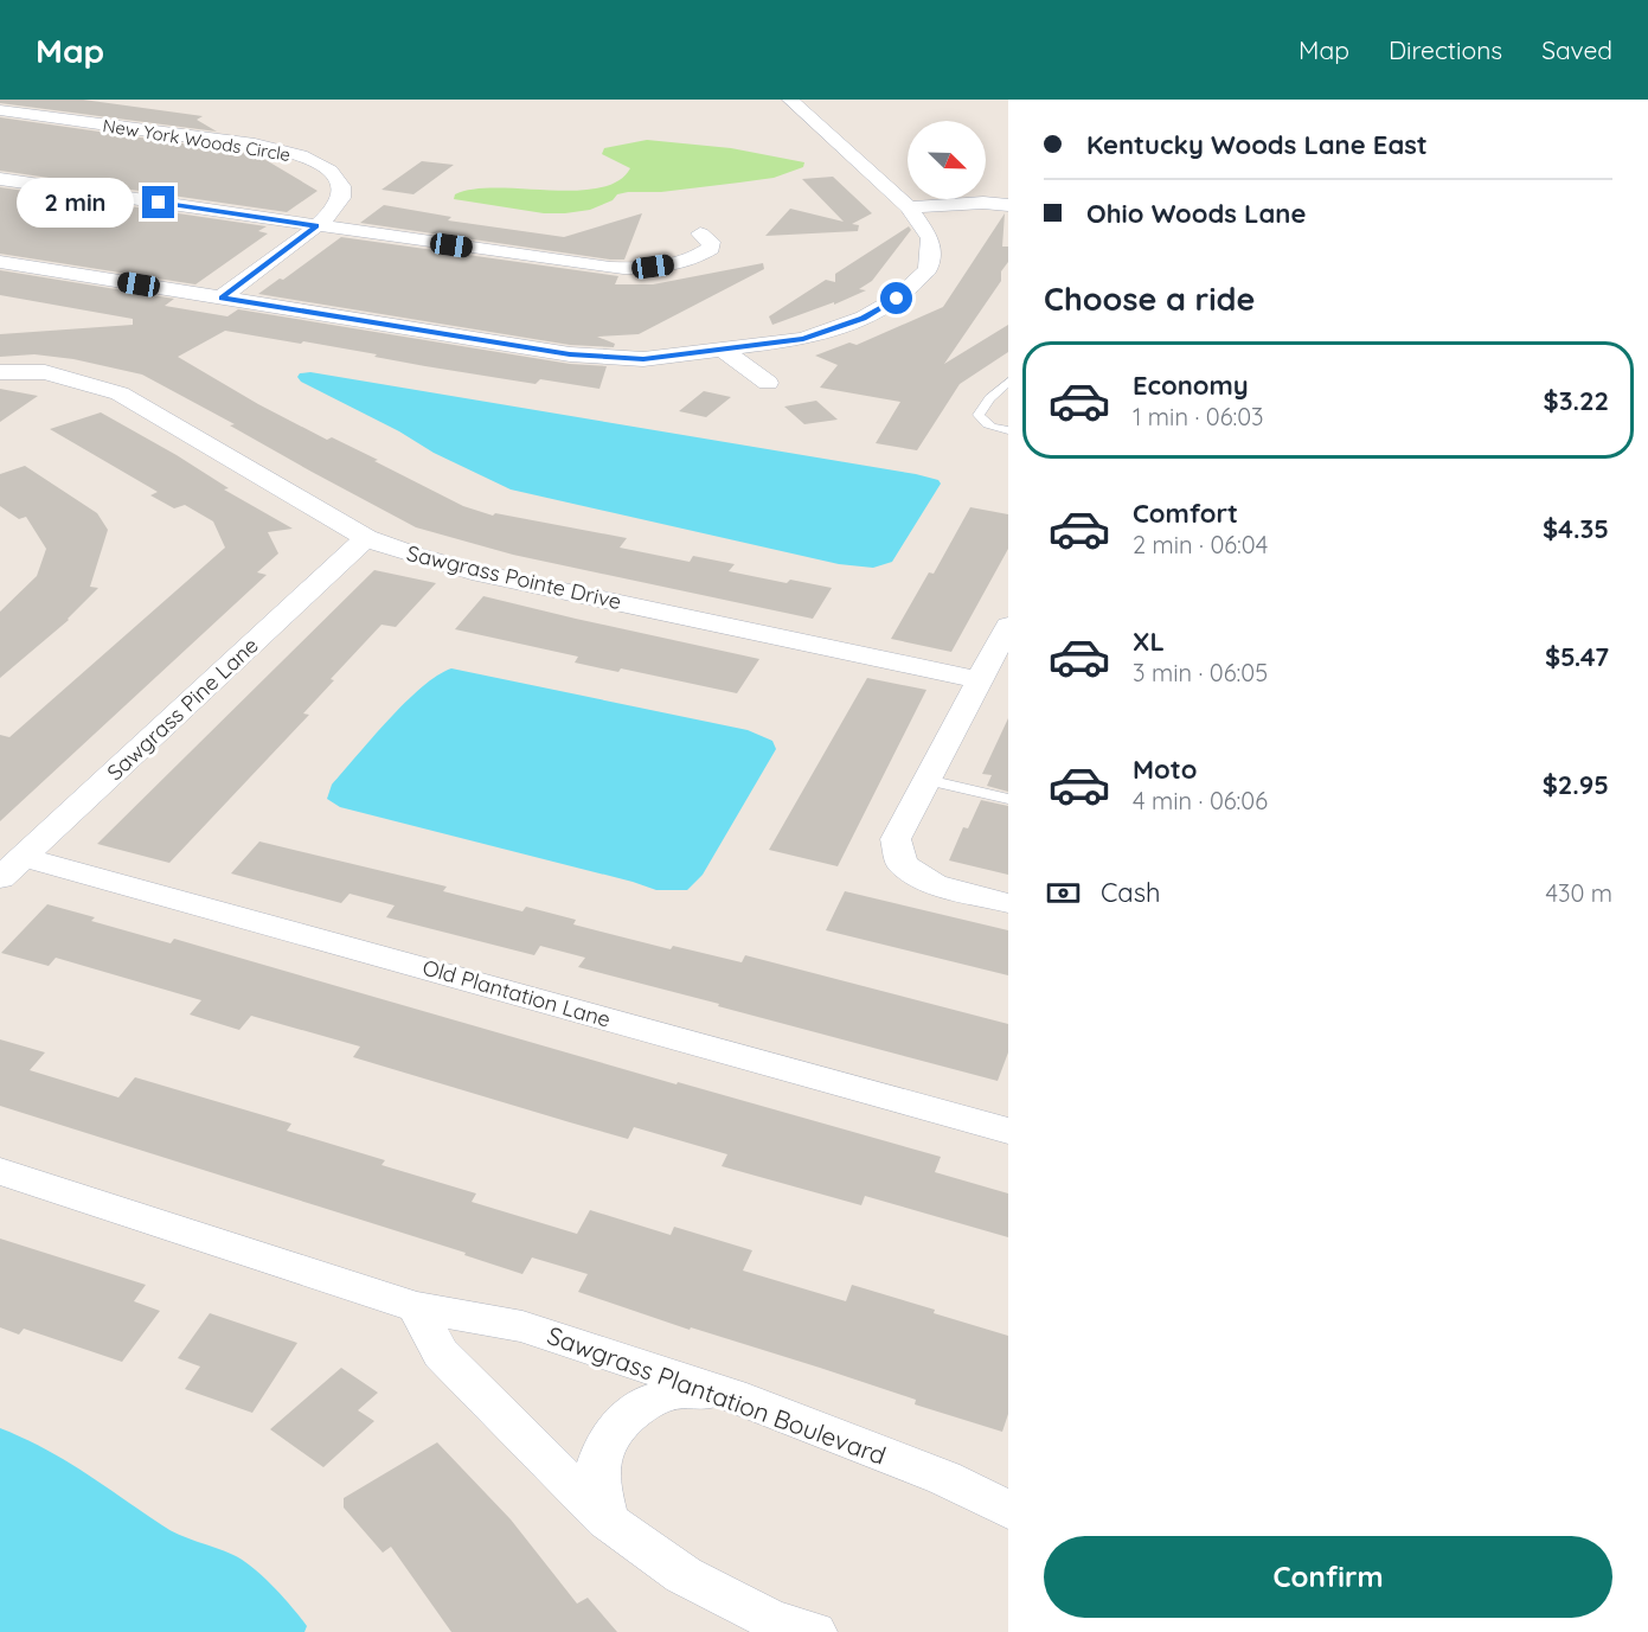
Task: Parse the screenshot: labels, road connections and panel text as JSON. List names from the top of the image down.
{
  "streets": {
    "street": [
      "New York Woods Circle",
      "Sawgrass Pointe Drive",
      "Sawgrass Pine Lane",
      "Old Plantation Lane",
      "Sawgrass Plantation Boulevard"
    ]
  },
  "crossings": [
    ["Sawgrass Pointe Drive", "Sawgrass Pine Lane"],
    ["Sawgrass Pine Lane", "Old Plantation Lane"]
  ],
  "north": "bottom right",
  "page": {
    "header": "Map",
    "nav": ["Map", "Directions", "Saved"],
    "banner": ["Kentucky Woods Lane East", "Ohio Woods Lane"],
    "bubble": "2 min",
    "heading": "Choose a ride",
    "list": [
      {
        "name": "Economy",
        "note": "1 min · 06:03",
        "value": "$3.22"
      },
      {
        "name": "Comfort",
        "note": "2 min · 06:04",
        "value": "$4.35"
      },
      {
        "name": "XL",
        "note": "3 min · 06:05",
        "value": "$5.47"
      },
      {
        "name": "Moto",
        "note": "4 min · 06:06",
        "value": "$2.95"
      }
    ],
    "pay": ["Cash", "430 m"],
    "buttons": "Confirm"
  }
}
